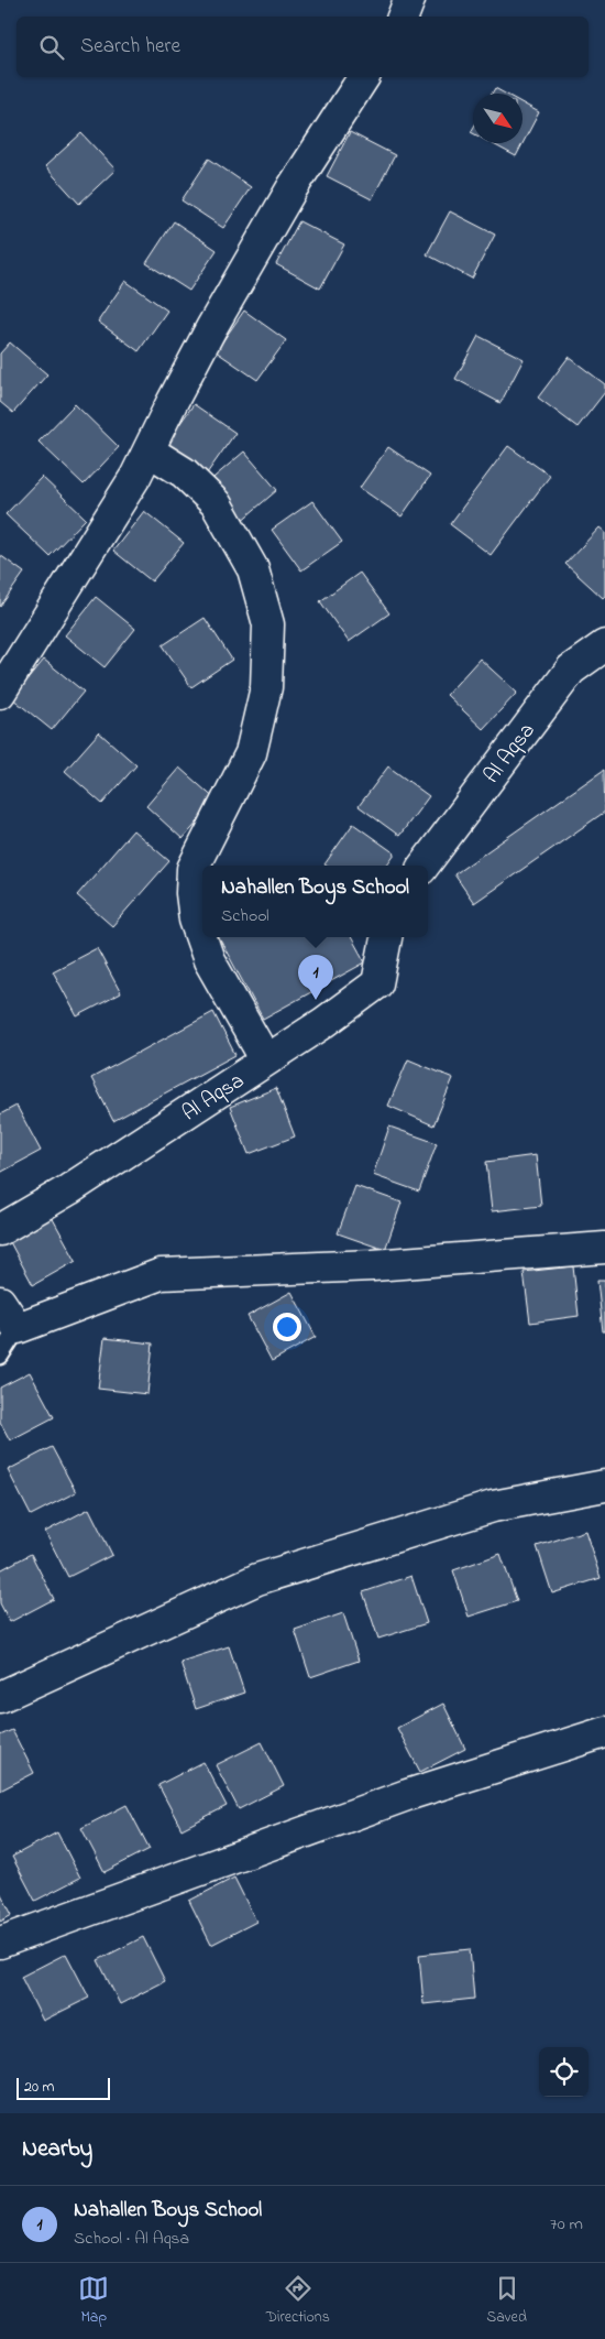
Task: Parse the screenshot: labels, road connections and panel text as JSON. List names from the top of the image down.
{
  "streets": {
    "street": ["Al Aqsa"]
  },
  "scale_bar": "20 m",
  "north": "bottom right",
  "page": {
    "search": "Search here",
    "popup": ["Nahallen Boys School", "School"],
    "pins": "1",
    "scale": "20 m",
    "heading": "Nearby",
    "list": [
      {
        "mark": "1",
        "name": "Nahallen Boys School",
        "note": "School · Al Aqsa",
        "value": "70 m"
      }
    ],
    "nav": ["Map", "Directions", "Saved"]
  }
}
